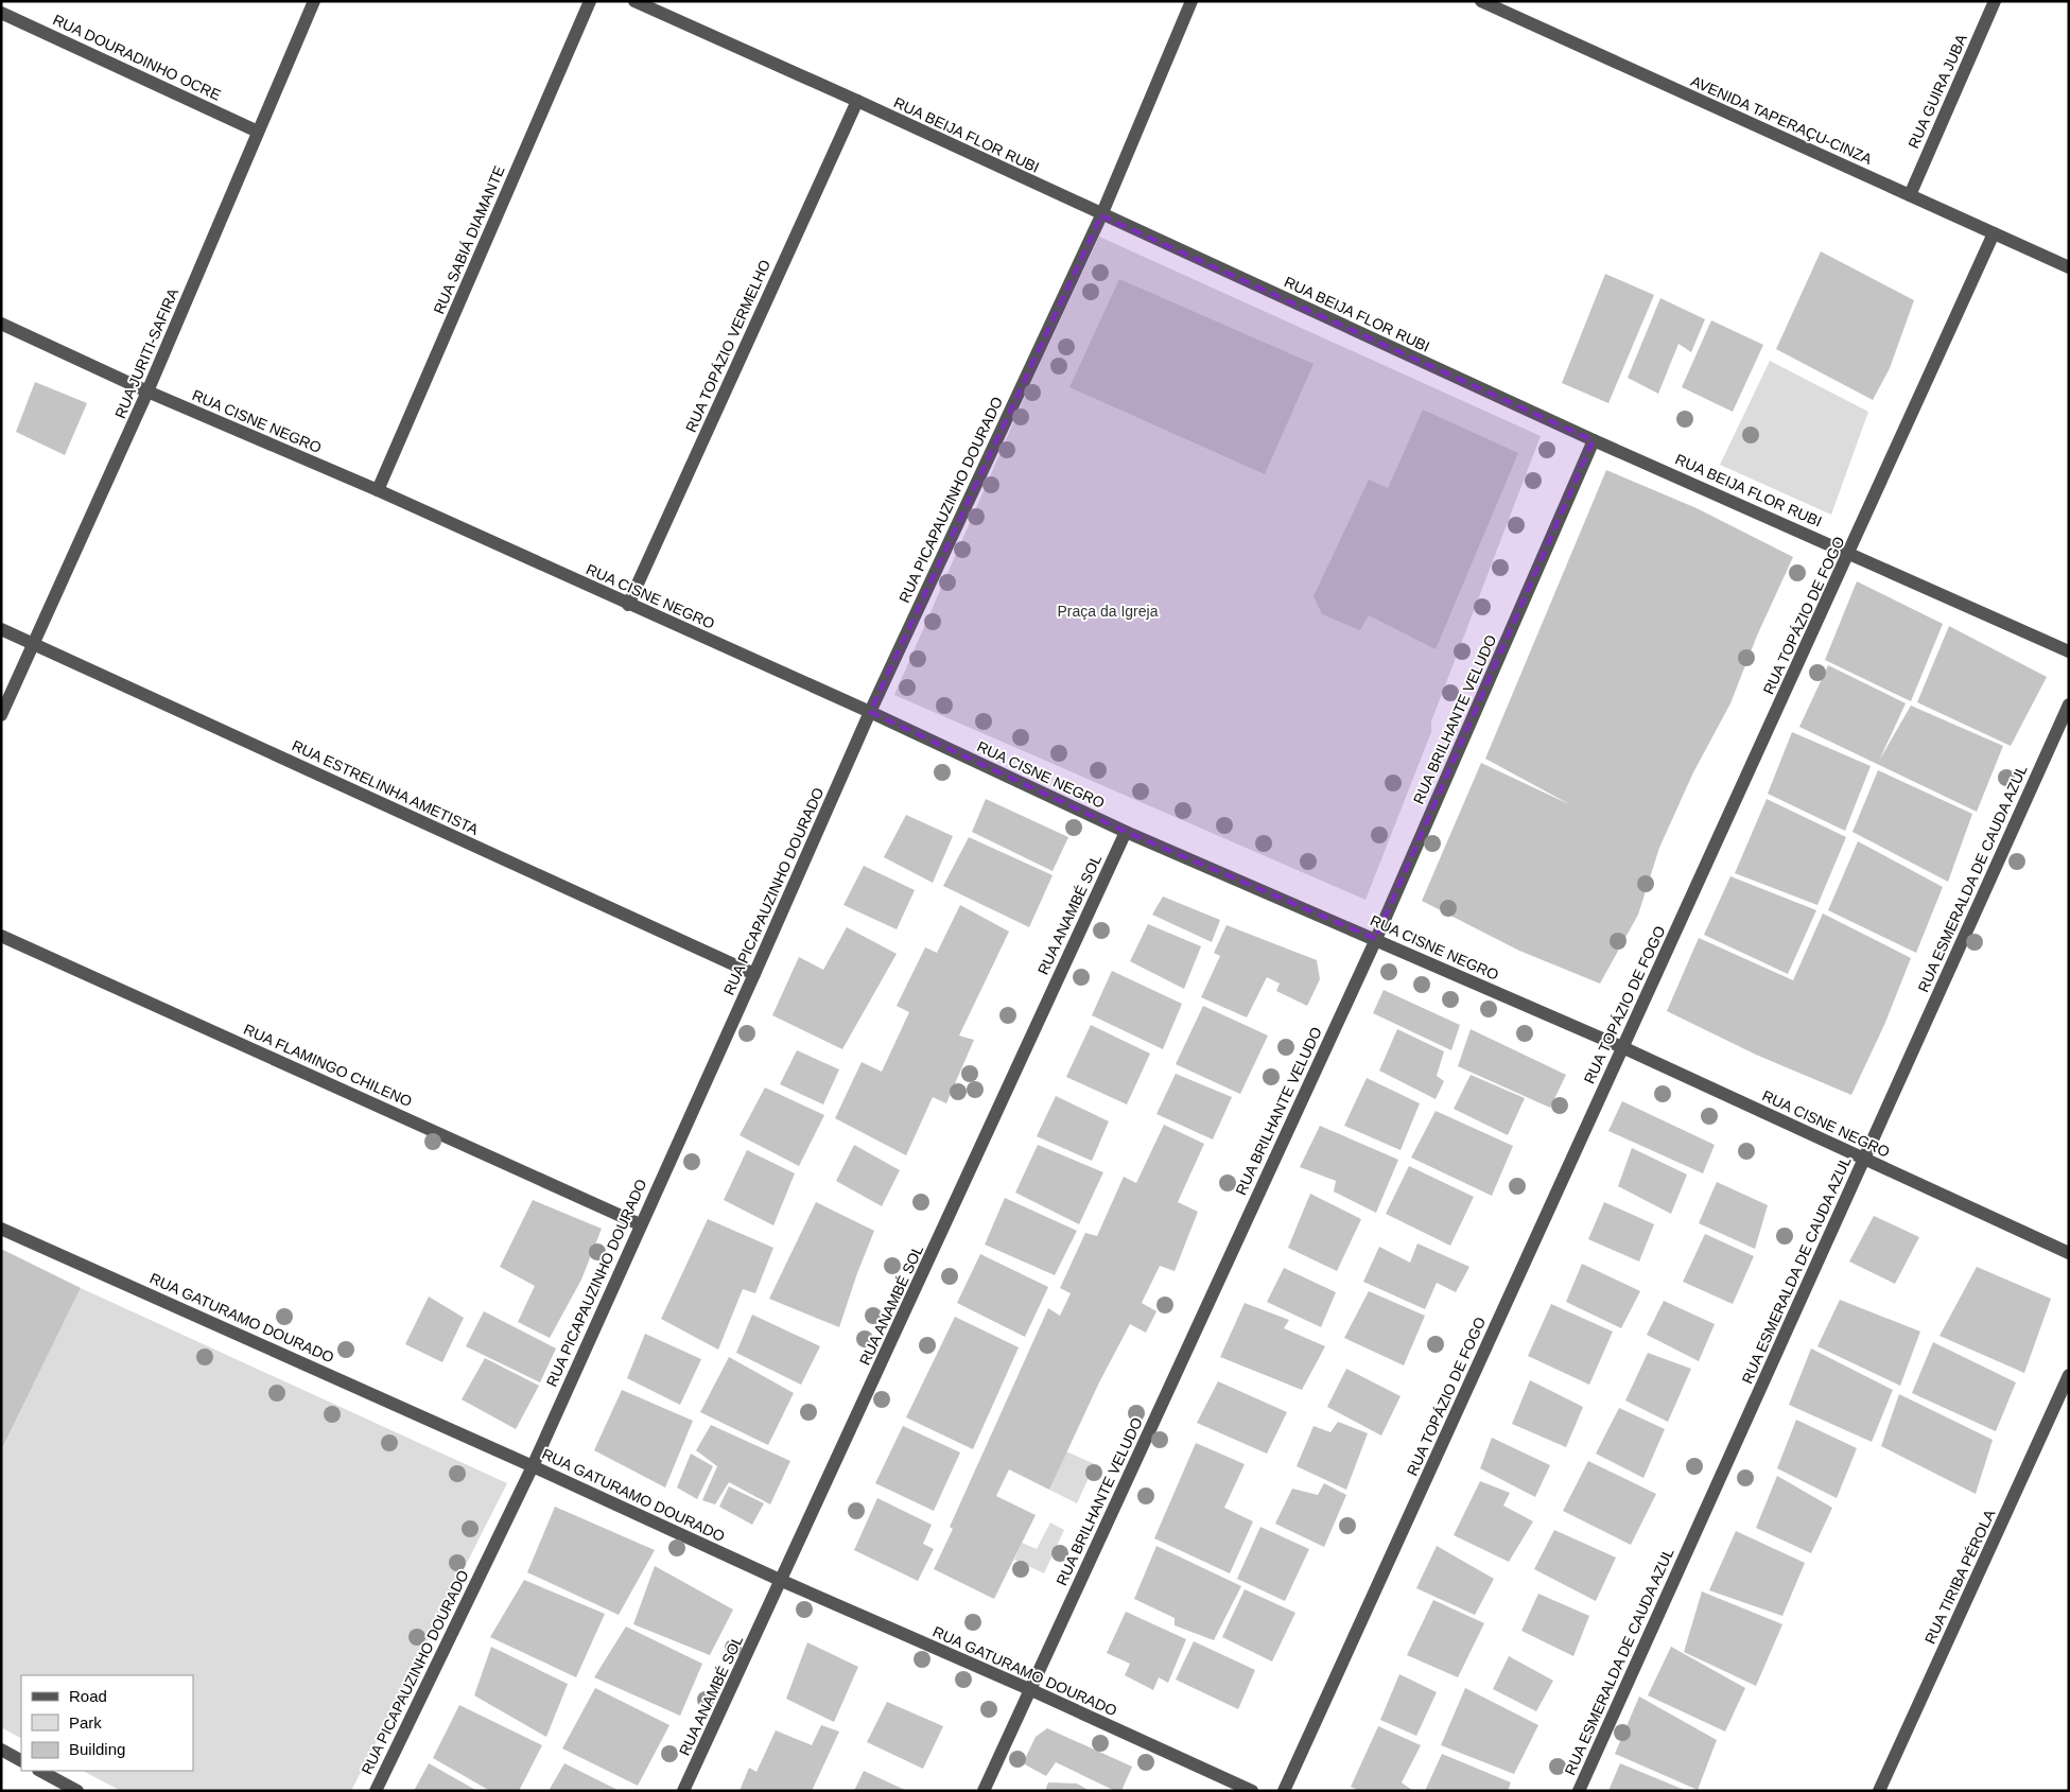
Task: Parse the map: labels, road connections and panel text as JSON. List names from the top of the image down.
{
  "streets": {
    "street": [
      "RUA DOURADINHO OCRE",
      "RUA GUIRA JUBA",
      "AVENIDA TAPERAÇU-CINZA",
      "RUA BEIJA FLOR RUBI",
      "RUA SABIÁ DIAMANTE",
      "RUA TOPÁZIO VERMELHO",
      "RUA JURITI-SAFIRA",
      "RUA CISNE NEGRO",
      "RUA PICAPAUZINHO DOURADO",
      "RUA TOPÁZIO DE FOGO",
      "RUA BRILHANTE VELUDO",
      "RUA ESTRELINHA AMETISTA",
      "RUA ESMERALDA DE CAUDA AZUL",
      "RUA ANAMBÉ SOL",
      "RUA FLAMINGO CHILENO",
      "RUA GATURAMO DOURADO",
      "RUA TIRIBA PÉROLA"
    ]
  },
  "crossings": [
    ["RUA DOURADINHO OCRE", "RUA JURITI-SAFIRA"],
    ["RUA GUIRA JUBA", "AVENIDA TAPERAÇU-CINZA"],
    ["AVENIDA TAPERAÇU-CINZA", "RUA TOPÁZIO DE FOGO"],
    ["RUA BEIJA FLOR RUBI", "RUA TOPÁZIO VERMELHO"],
    ["RUA BEIJA FLOR RUBI", "RUA PICAPAUZINHO DOURADO"],
    ["RUA BEIJA FLOR RUBI", "RUA TOPÁZIO DE FOGO"],
    ["RUA BEIJA FLOR RUBI", "RUA BRILHANTE VELUDO"],
    ["RUA SABIÁ DIAMANTE", "RUA CISNE NEGRO"],
    ["RUA TOPÁZIO VERMELHO", "RUA CISNE NEGRO"],
    ["RUA JURITI-SAFIRA", "RUA CISNE NEGRO"],
    ["RUA JURITI-SAFIRA", "RUA ESTRELINHA AMETISTA"],
    ["RUA CISNE NEGRO", "RUA PICAPAUZINHO DOURADO"],
    ["RUA CISNE NEGRO", "RUA TOPÁZIO DE FOGO"],
    ["RUA CISNE NEGRO", "RUA BRILHANTE VELUDO"],
    ["RUA CISNE NEGRO", "RUA ESMERALDA DE CAUDA AZUL"],
    ["RUA CISNE NEGRO", "RUA ANAMBÉ SOL"],
    ["RUA PICAPAUZINHO DOURADO", "RUA ESTRELINHA AMETISTA"],
    ["RUA PICAPAUZINHO DOURADO", "RUA FLAMINGO CHILENO"],
    ["RUA PICAPAUZINHO DOURADO", "RUA GATURAMO DOURADO"],
    ["RUA BRILHANTE VELUDO", "RUA GATURAMO DOURADO"],
    ["RUA ANAMBÉ SOL", "RUA GATURAMO DOURADO"]
  ],
  "parks": ["Praça da Igreja"],
  "legend": ["Road", "Park", "Building"]
}
